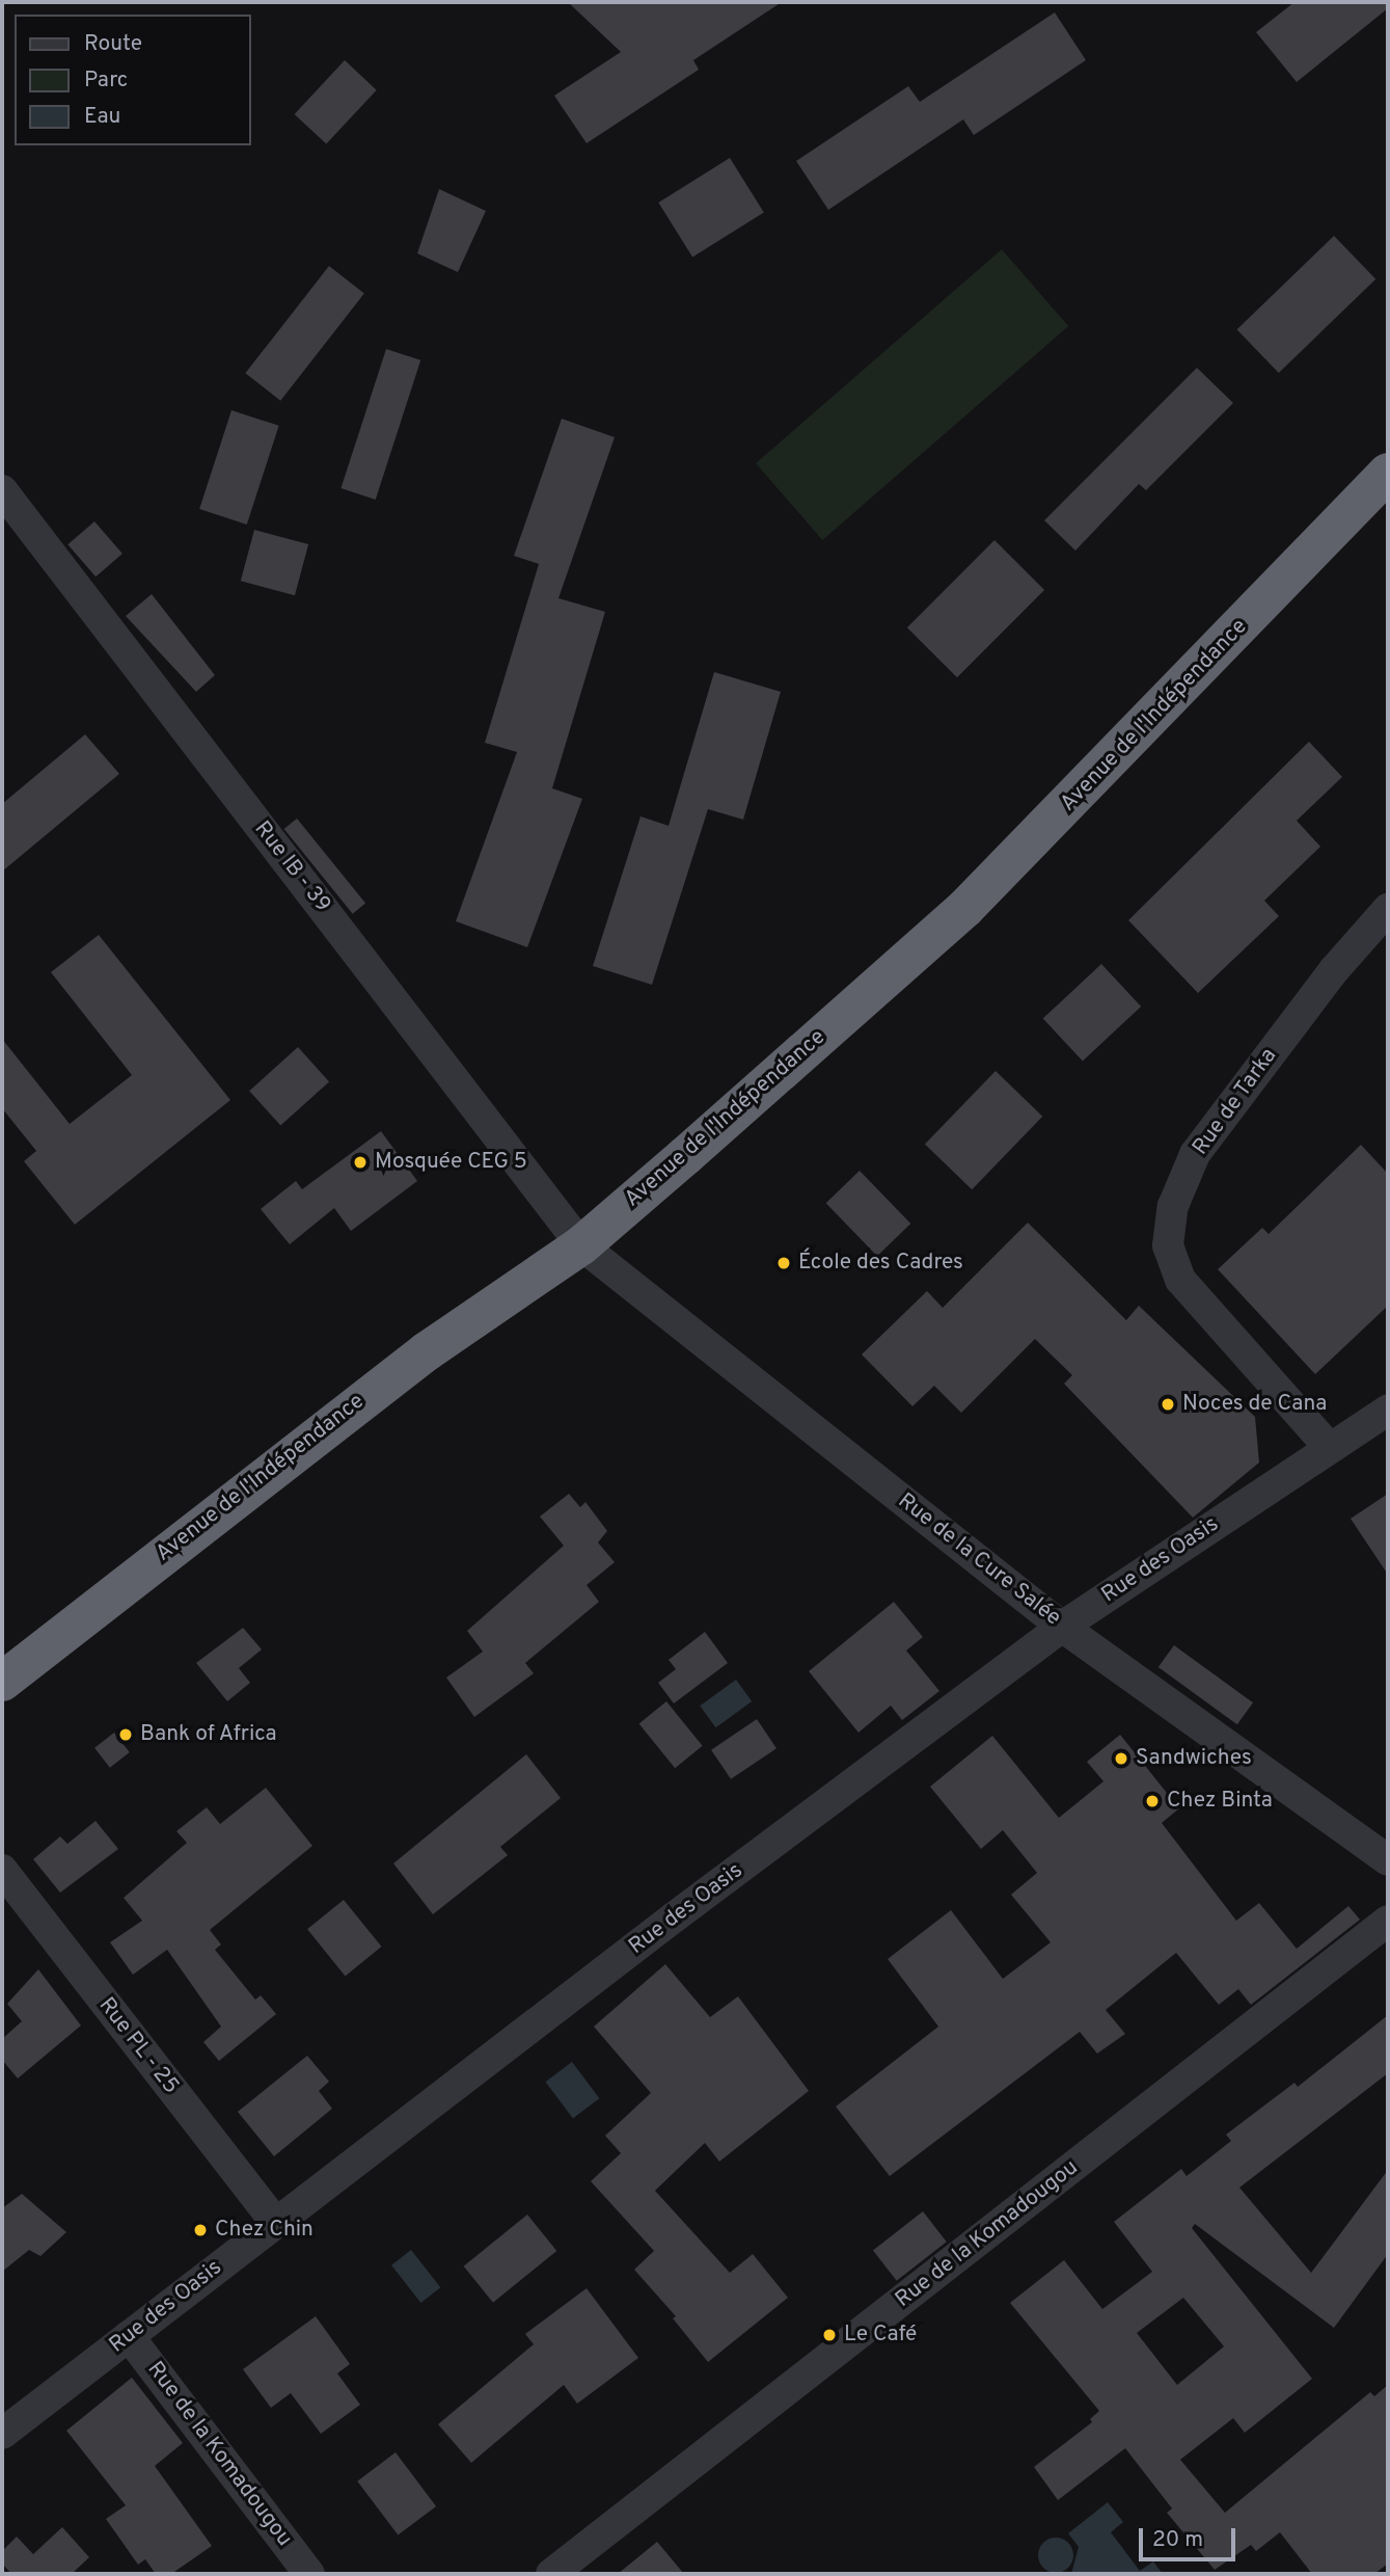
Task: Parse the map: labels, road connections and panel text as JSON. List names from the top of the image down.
{
  "streets": {
    "highway": ["Avenue de l'Indépendance"],
    "street": [
      "Rue IB - 39",
      "Rue de Tarka",
      "Rue de la Cure Salée",
      "Rue des Oasis",
      "Rue PL - 25",
      "Rue de la Komadougou"
    ]
  },
  "crossings": [
    ["Avenue de l'Indépendance", "Rue IB - 39"],
    ["Avenue de l'Indépendance", "Rue de la Cure Salée"],
    ["Rue IB - 39", "Rue de la Cure Salée"],
    ["Rue de Tarka", "Rue des Oasis"],
    ["Rue de la Cure Salée", "Rue des Oasis"],
    ["Rue des Oasis", "Rue PL - 25"],
    ["Rue des Oasis", "Rue de la Komadougou"]
  ],
  "places": [
    "Mosquée CEG 5",
    "École des Cadres",
    "Noces de Cana",
    "Bank of Africa",
    "Sandwiches",
    "Chez Binta",
    "Chez Chin",
    "Le Café"
  ],
  "legend": ["Route", "Parc", "Eau"],
  "scale_bar": "20 m"
}
